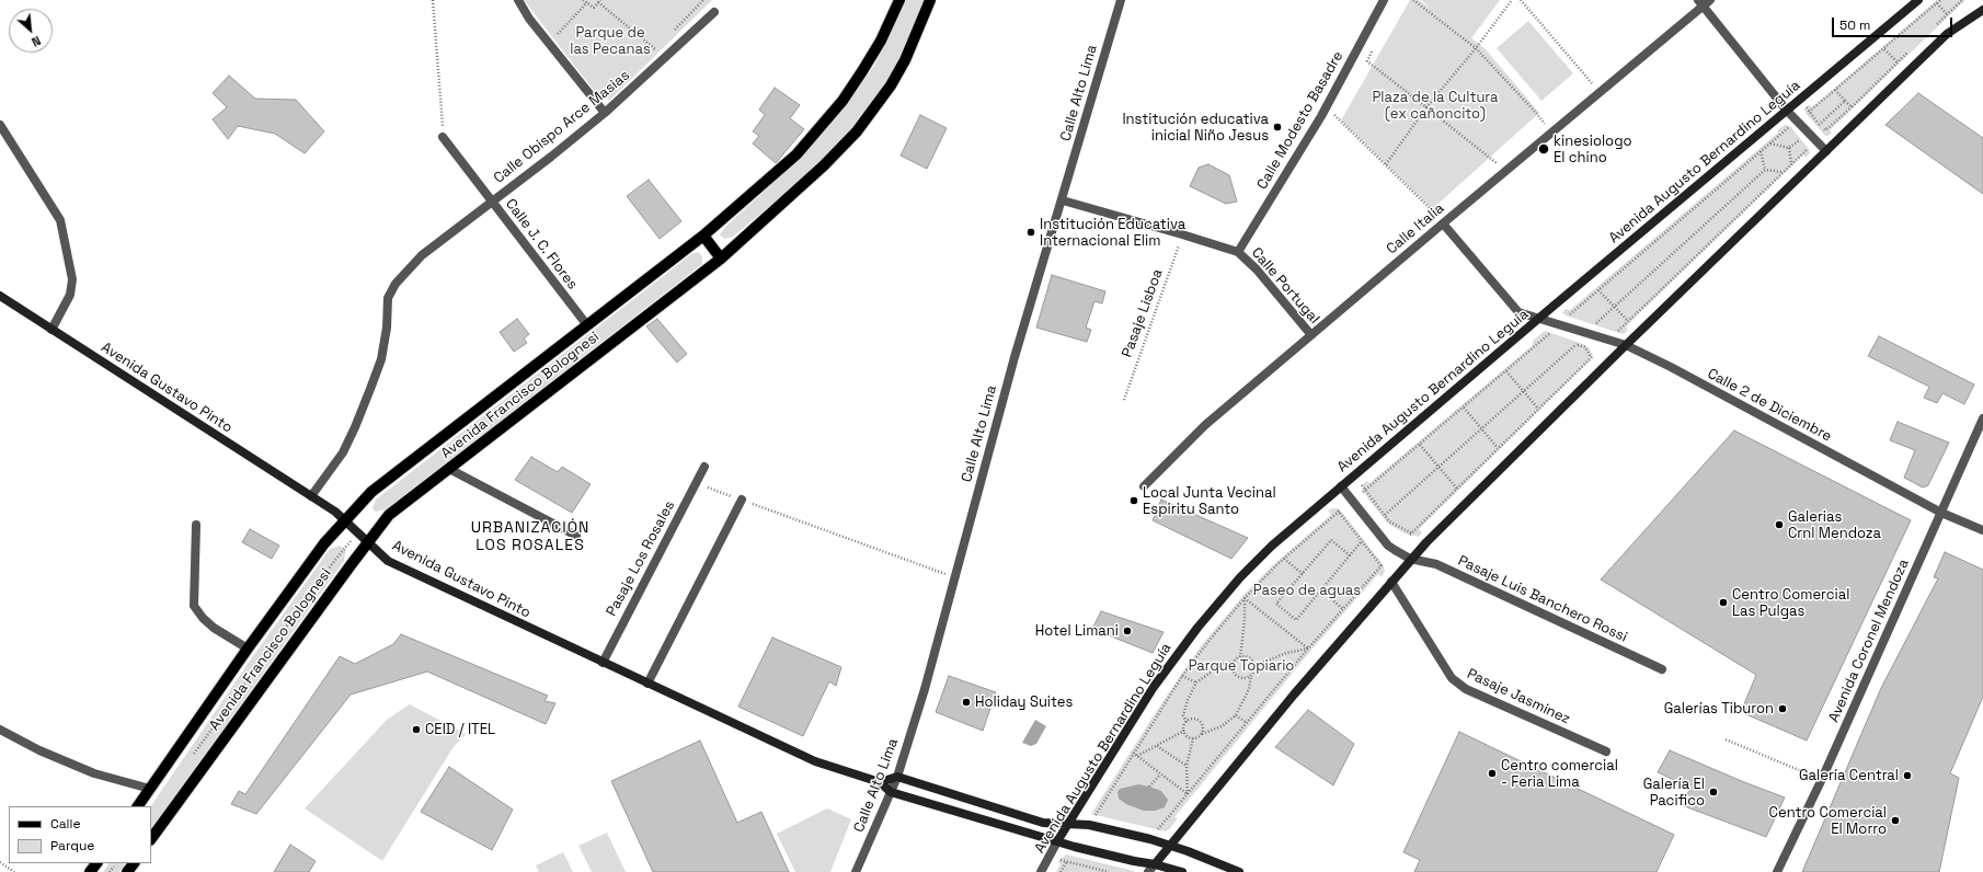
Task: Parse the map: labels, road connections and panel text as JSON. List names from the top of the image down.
{
  "streets": {
    "main road": ["Avenida Augusto Bernardino Leguía", "Avenida Gustavo Pinto", "Avenida Francisco Bolognesi"],
    "street": [
      "Calle Alto Lima",
      "Calle Modesto Basadre",
      "Calle Obispo Arce Masias",
      "Calle Italia",
      "Calle J. C. Flores",
      "Calle Portugal",
      "Calle 2 de Diciembre",
      "Pasaje Los Rosales",
      "Pasaje Luis Banchero Rossi",
      "Avenida Coronel Mendoza",
      "Pasaje Jasminez"
    ],
    "path": ["Pasaje Lisboa"]
  },
  "crossings": [
    ["Calle Alto Lima", "Calle Portugal"],
    ["Calle Alto Lima", "Avenida Gustavo Pinto"],
    ["Calle Modesto Basadre", "Calle Portugal"],
    ["Calle Obispo Arce Masias", "Calle J. C. Flores"],
    ["Calle Obispo Arce Masias", "Avenida Gustavo Pinto"],
    ["Avenida Augusto Bernardino Leguía", "Avenida Gustavo Pinto"],
    ["Avenida Augusto Bernardino Leguía", "Calle 2 de Diciembre"],
    ["Avenida Augusto Bernardino Leguía", "Pasaje Luis Banchero Rossi"],
    ["Calle Italia", "Calle Portugal"],
    ["Calle Italia", "Calle 2 de Diciembre"],
    ["Calle J. C. Flores", "Avenida Francisco Bolognesi"],
    ["Calle Portugal", "Pasaje Lisboa"],
    ["Avenida Gustavo Pinto", "Avenida Francisco Bolognesi"],
    ["Avenida Gustavo Pinto", "Pasaje Los Rosales"],
    ["Calle 2 de Diciembre", "Avenida Coronel Mendoza"]
  ],
  "districts": ["URBANIZACIÓN LOS ROSALES"],
  "parks": [
    "Parque de las Pecanas",
    "Plaza de la Cultura (ex cañoncito)",
    "Paseo de aguas",
    "Parque Topiario"
  ],
  "places": [
    "Institución educativa inicial Niño Jesus",
    "kinesiologo El chino",
    "Institución Educativa Internacional Elim",
    "Local Junta Vecinal Espiritu Santo",
    "Galerias Crnl Mendoza",
    "Centro Comercial Las Pulgas",
    "Hotel Limani",
    "Holiday Suites",
    "Galerías Tiburon",
    "CEID / ITEL",
    "Centro comercial - Feria Lima",
    "Galería Central",
    "Galería El Pacifico",
    "Centro Comercial El Morro"
  ],
  "legend": ["Calle", "Parque"],
  "scale_bar": "50 m",
  "north": "bottom right"
}
